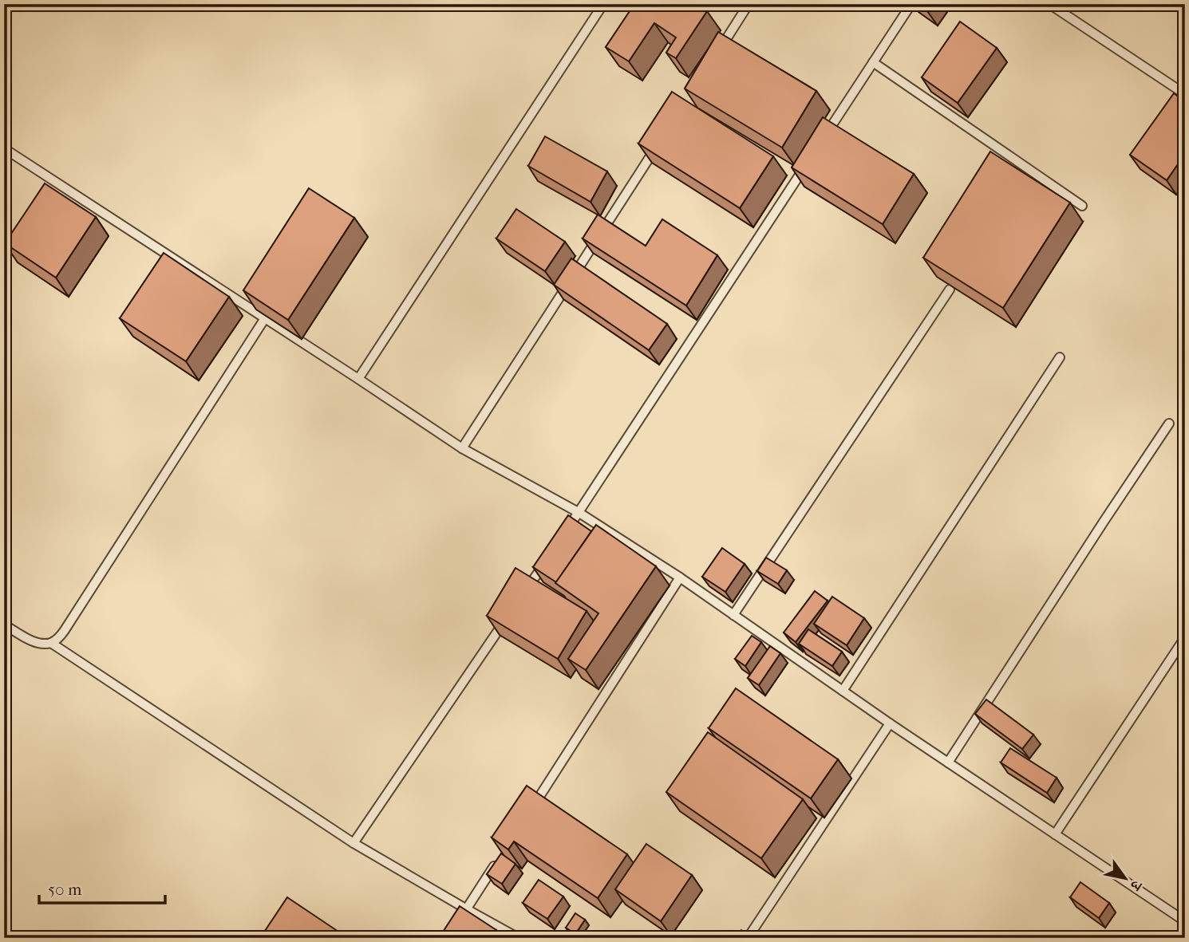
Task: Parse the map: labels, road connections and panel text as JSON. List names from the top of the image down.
{
  "scale_bar": "50 m",
  "north": "bottom right"
}
